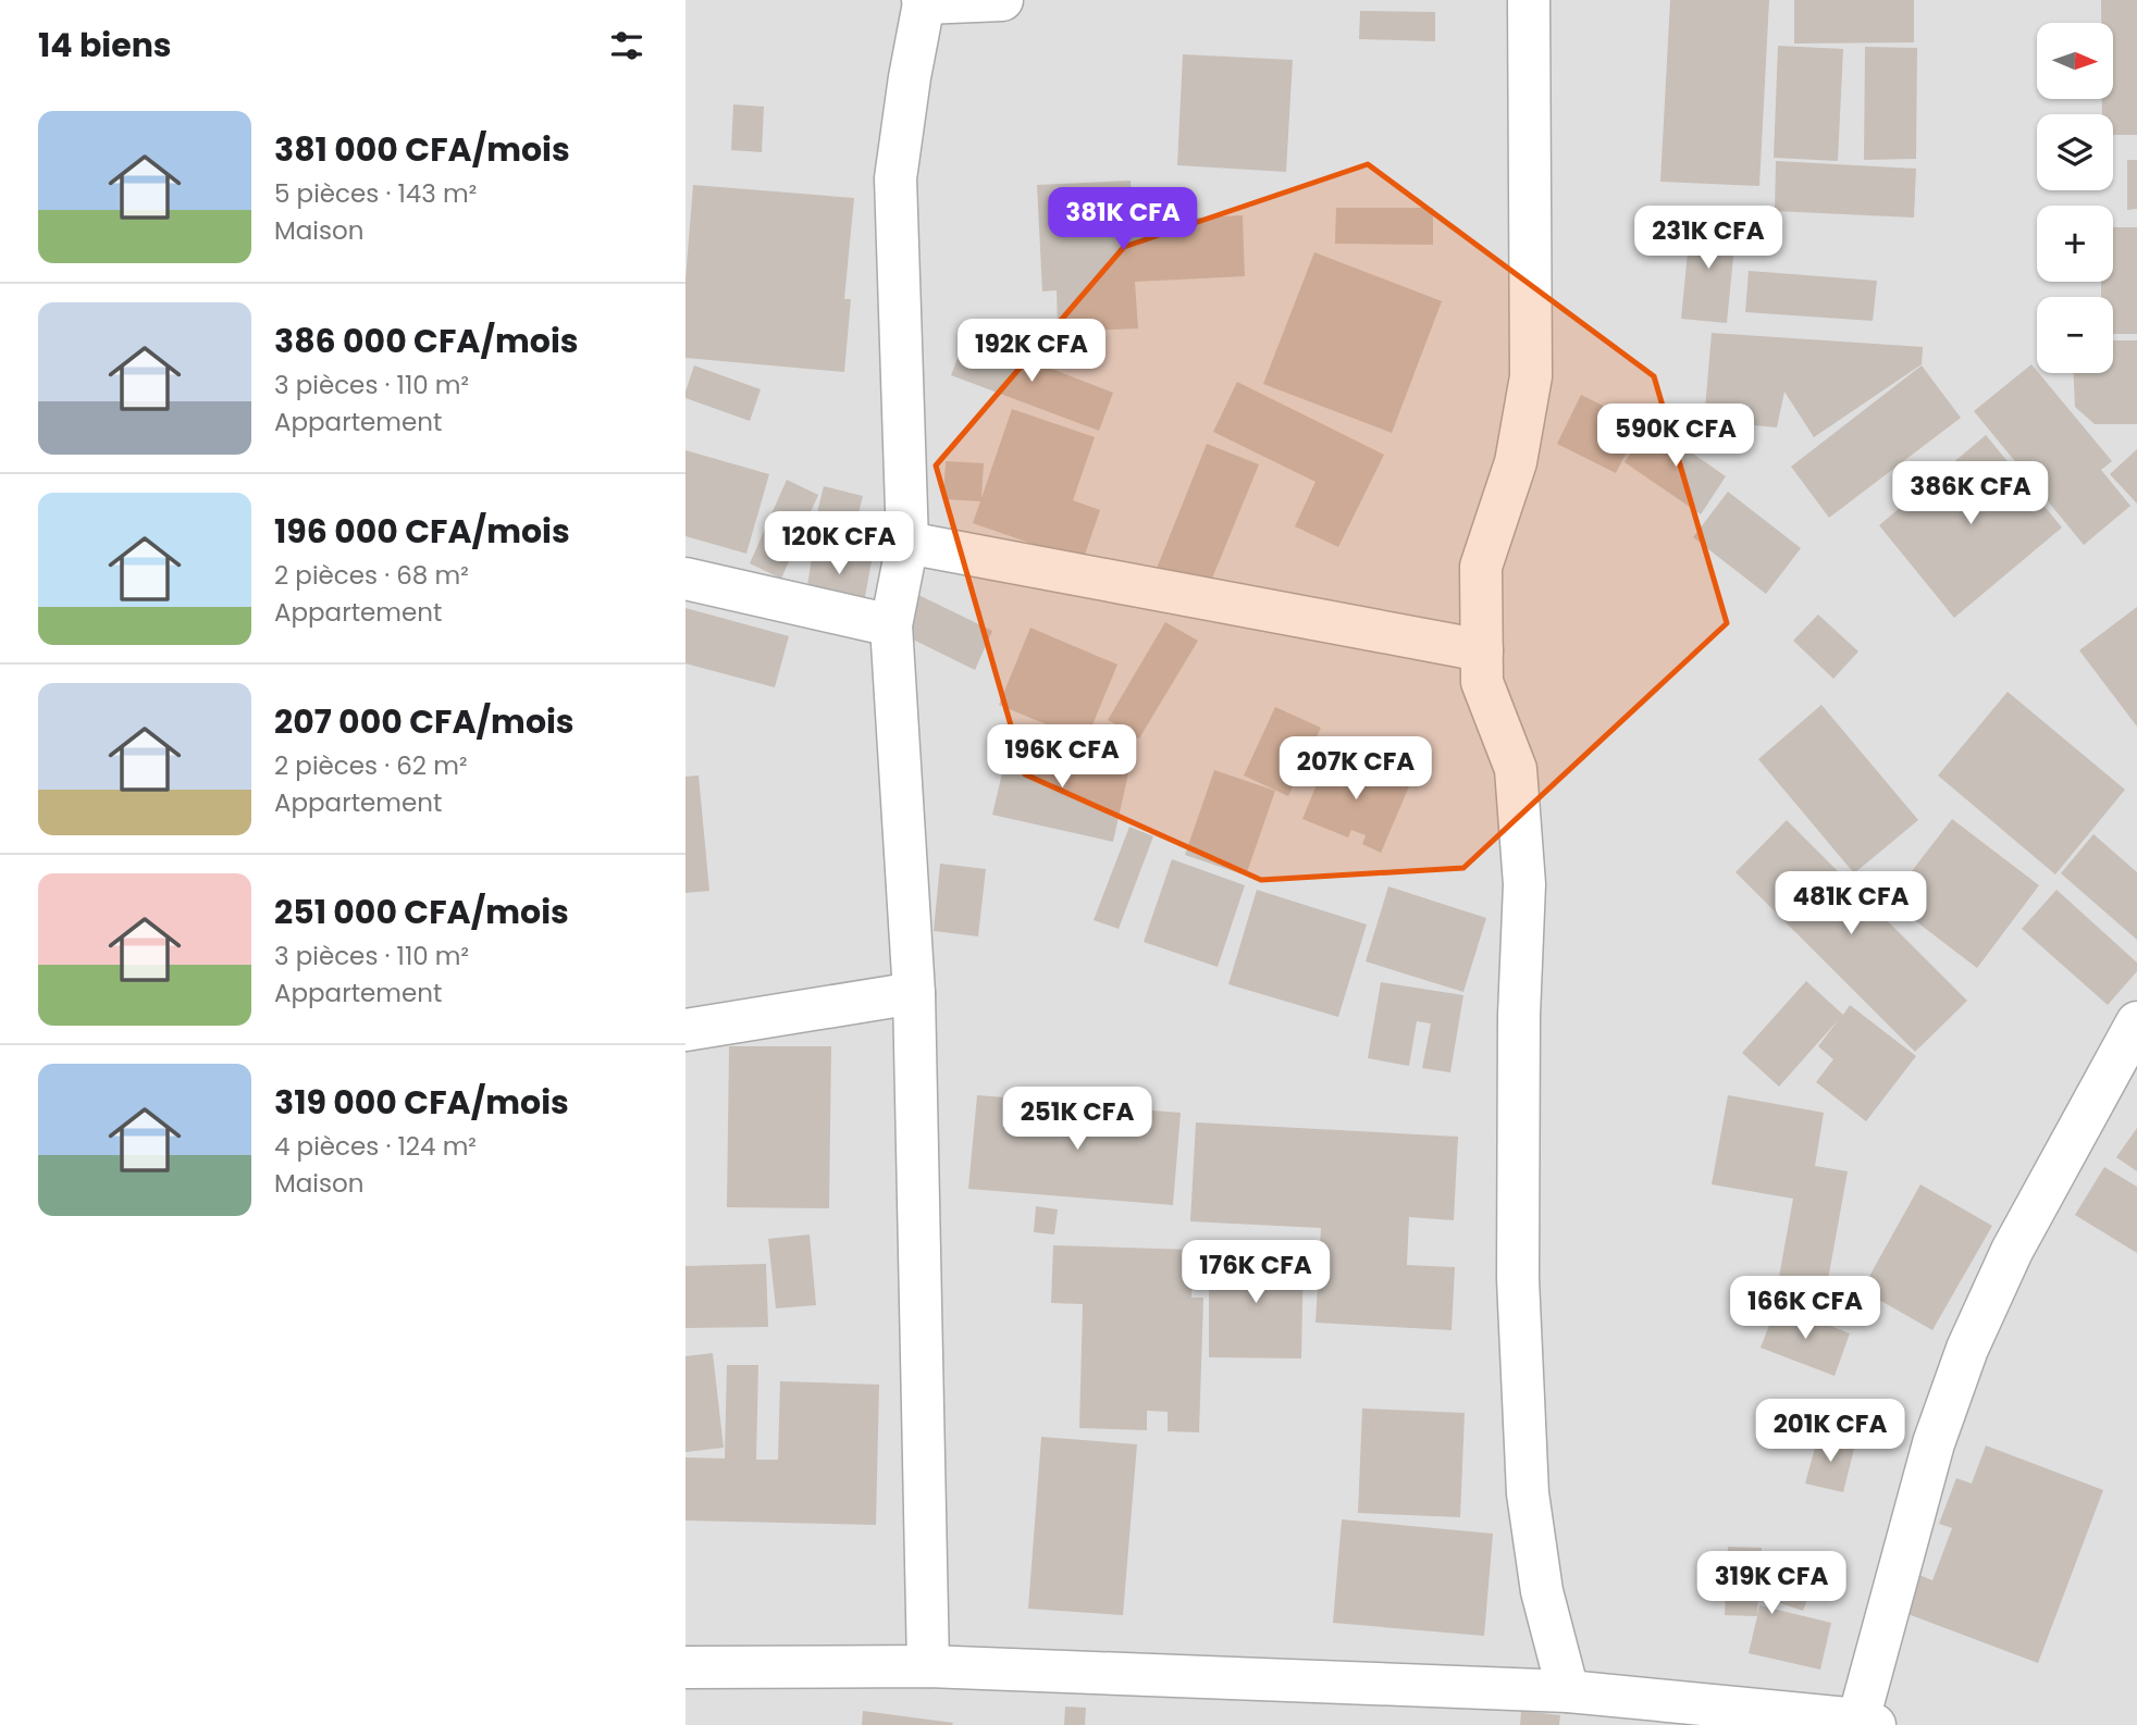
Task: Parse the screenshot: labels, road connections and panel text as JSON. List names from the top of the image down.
{
  "north": "right",
  "page": {
    "heading": "14 biens",
    "map_buttons": ["+", "−"],
    "list": [
      {
        "name": "381 000 CFA/mois",
        "note": "5 pièces · 143 m² · Maison"
      },
      {
        "name": "386 000 CFA/mois",
        "note": "3 pièces · 110 m² · Appartement"
      },
      {
        "name": "196 000 CFA/mois",
        "note": "2 pièces · 68 m² · Appartement"
      },
      {
        "name": "207 000 CFA/mois",
        "note": "2 pièces · 62 m² · Appartement"
      },
      {
        "name": "251 000 CFA/mois",
        "note": "3 pièces · 110 m² · Appartement"
      },
      {
        "name": "319 000 CFA/mois",
        "note": "4 pièces · 124 m² · Maison"
      }
    ],
    "price": [
      "381K CFA",
      "231K CFA",
      "192K CFA",
      "590K CFA",
      "386K CFA",
      "120K CFA",
      "196K CFA",
      "207K CFA",
      "481K CFA",
      "251K CFA",
      "176K CFA",
      "166K CFA",
      "201K CFA",
      "319K CFA"
    ]
  }
}
